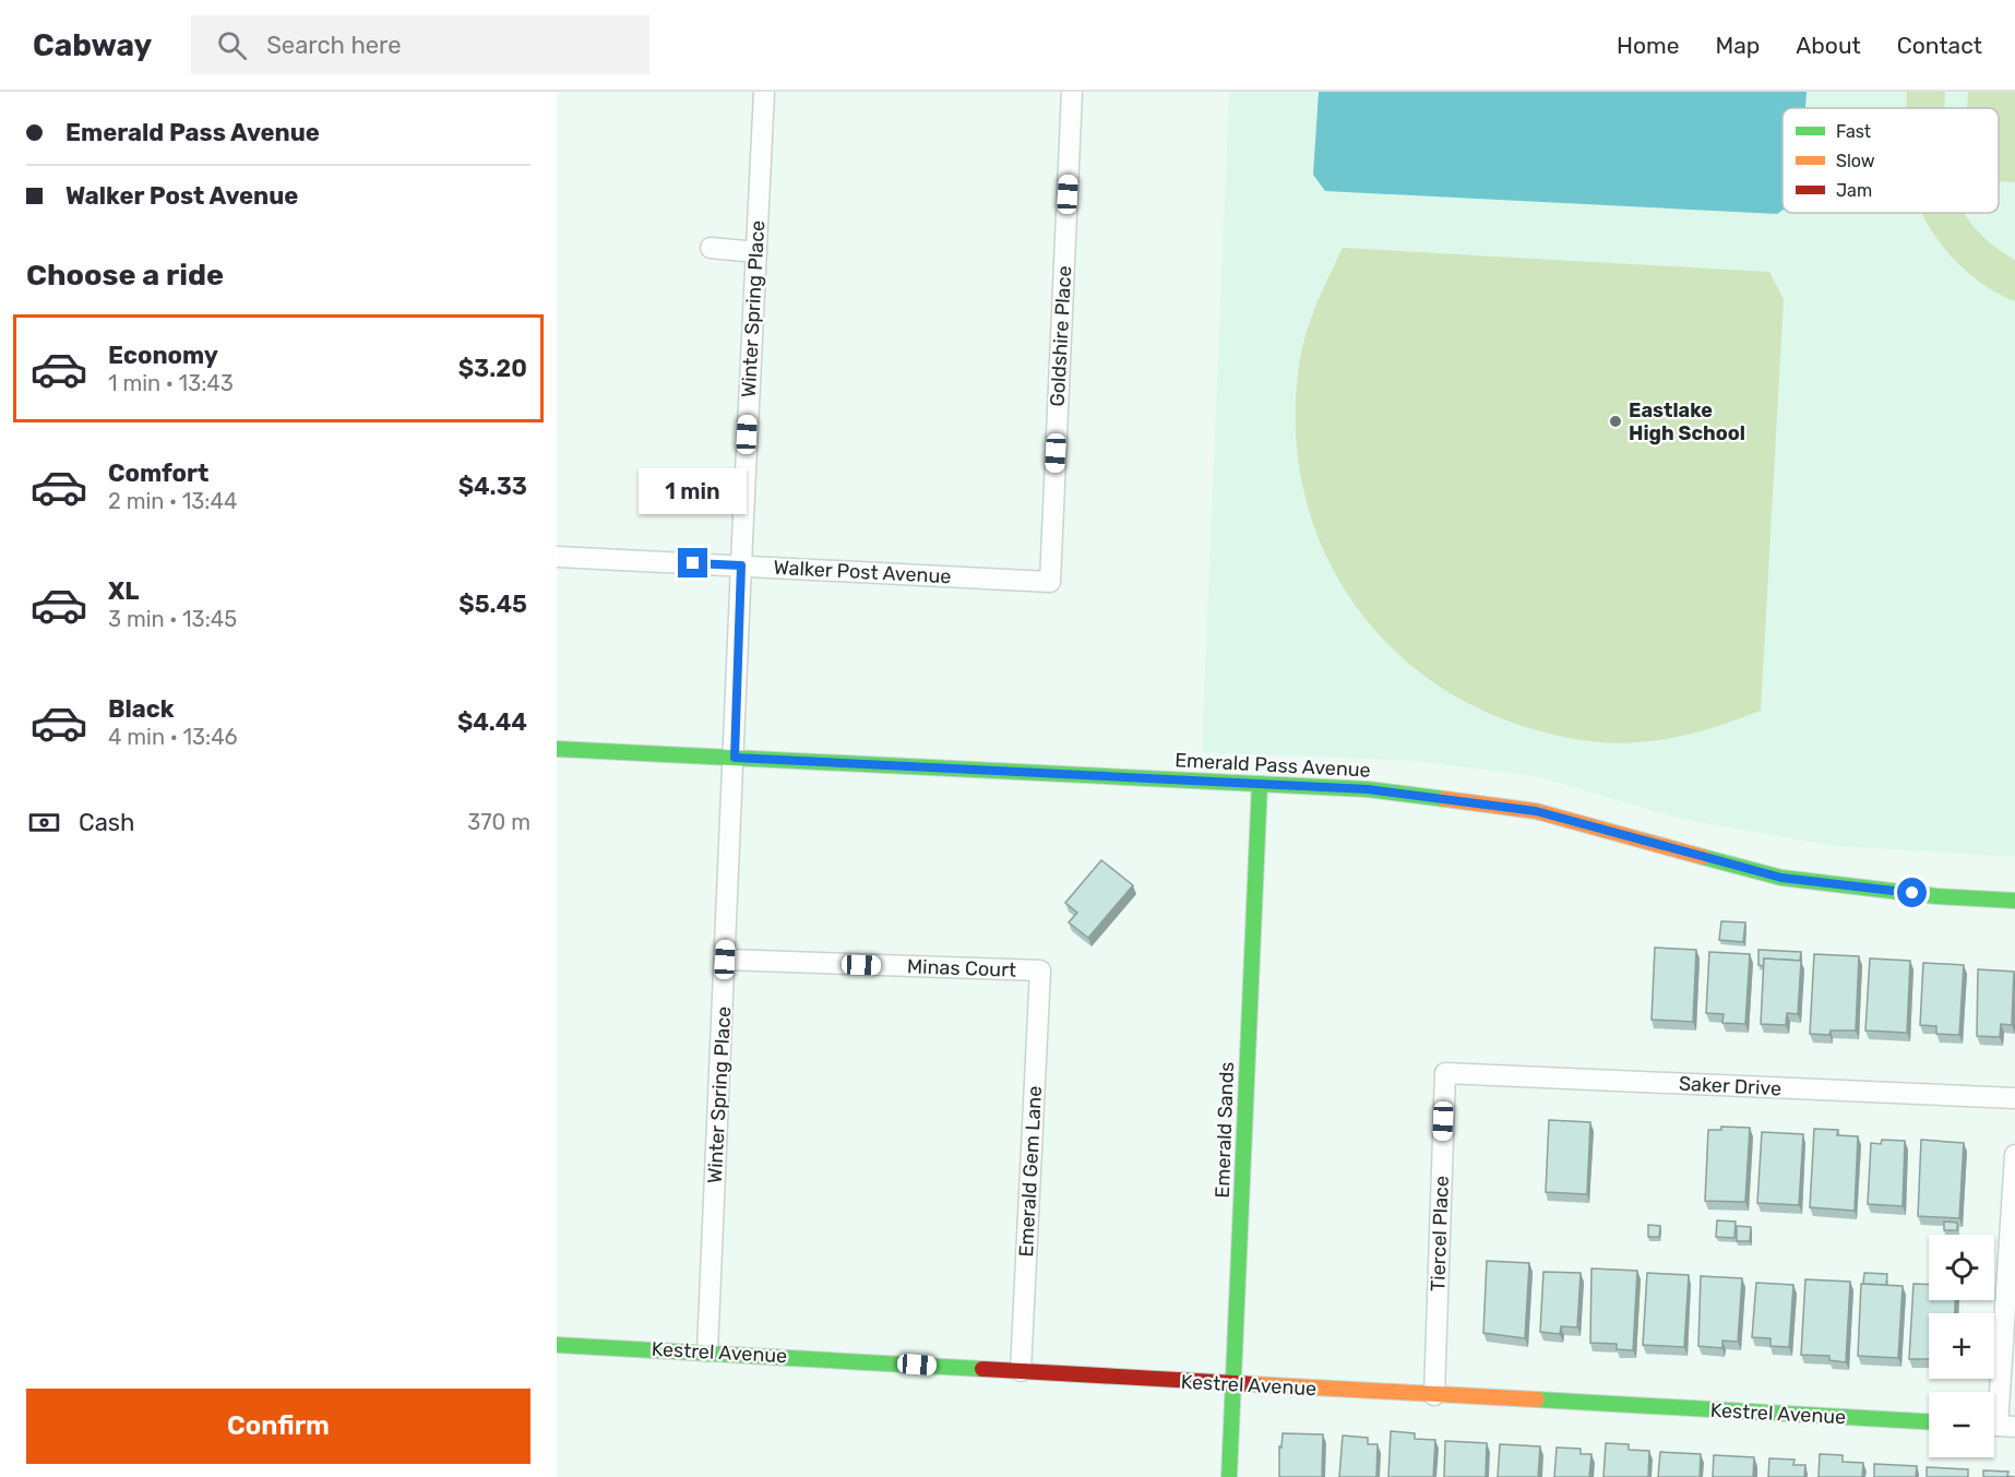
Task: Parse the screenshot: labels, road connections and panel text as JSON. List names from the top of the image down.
{
  "streets": {
    "street": [
      "Winter Spring Place",
      "Goldshire Place",
      "Walker Post Avenue",
      "Emerald Pass Avenue",
      "Minas Court",
      "Saker Drive",
      "Emerald Sands",
      "Emerald Gem Lane",
      "Tiercel Place",
      "Kestrel Avenue"
    ]
  },
  "crossings": [
    ["Winter Spring Place", "Walker Post Avenue"],
    ["Winter Spring Place", "Emerald Pass Avenue"],
    ["Winter Spring Place", "Minas Court"],
    ["Winter Spring Place", "Kestrel Avenue"],
    ["Goldshire Place", "Walker Post Avenue"],
    ["Emerald Pass Avenue", "Emerald Sands"],
    ["Minas Court", "Emerald Gem Lane"],
    ["Saker Drive", "Tiercel Place"],
    ["Emerald Sands", "Kestrel Avenue"],
    ["Emerald Gem Lane", "Kestrel Avenue"],
    ["Tiercel Place", "Kestrel Avenue"]
  ],
  "places": ["Eastlake High School"],
  "legend": ["Fast", "Slow", "Jam"],
  "page": {
    "header": "Cabway",
    "search": "Search here",
    "nav": [
      "Home",
      "Map",
      "About",
      "Contact"
    ],
    "banner": ["Emerald Pass Avenue", "Walker Post Avenue"],
    "heading": "Choose a ride",
    "list": [
      {
        "name": "Economy",
        "note": "1 min · 13:43",
        "value": "$3.20"
      },
      {
        "name": "Comfort",
        "note": "2 min · 13:44",
        "value": "$4.33"
      },
      {
        "name": "XL",
        "note": "3 min · 13:45",
        "value": "$5.45"
      },
      {
        "name": "Black",
        "note": "4 min · 13:46",
        "value": "$4.44"
      }
    ],
    "bubble": "1 min",
    "pay": ["Cash", "370 m"],
    "map_buttons": ["+", "−"],
    "buttons": "Confirm"
  }
}
